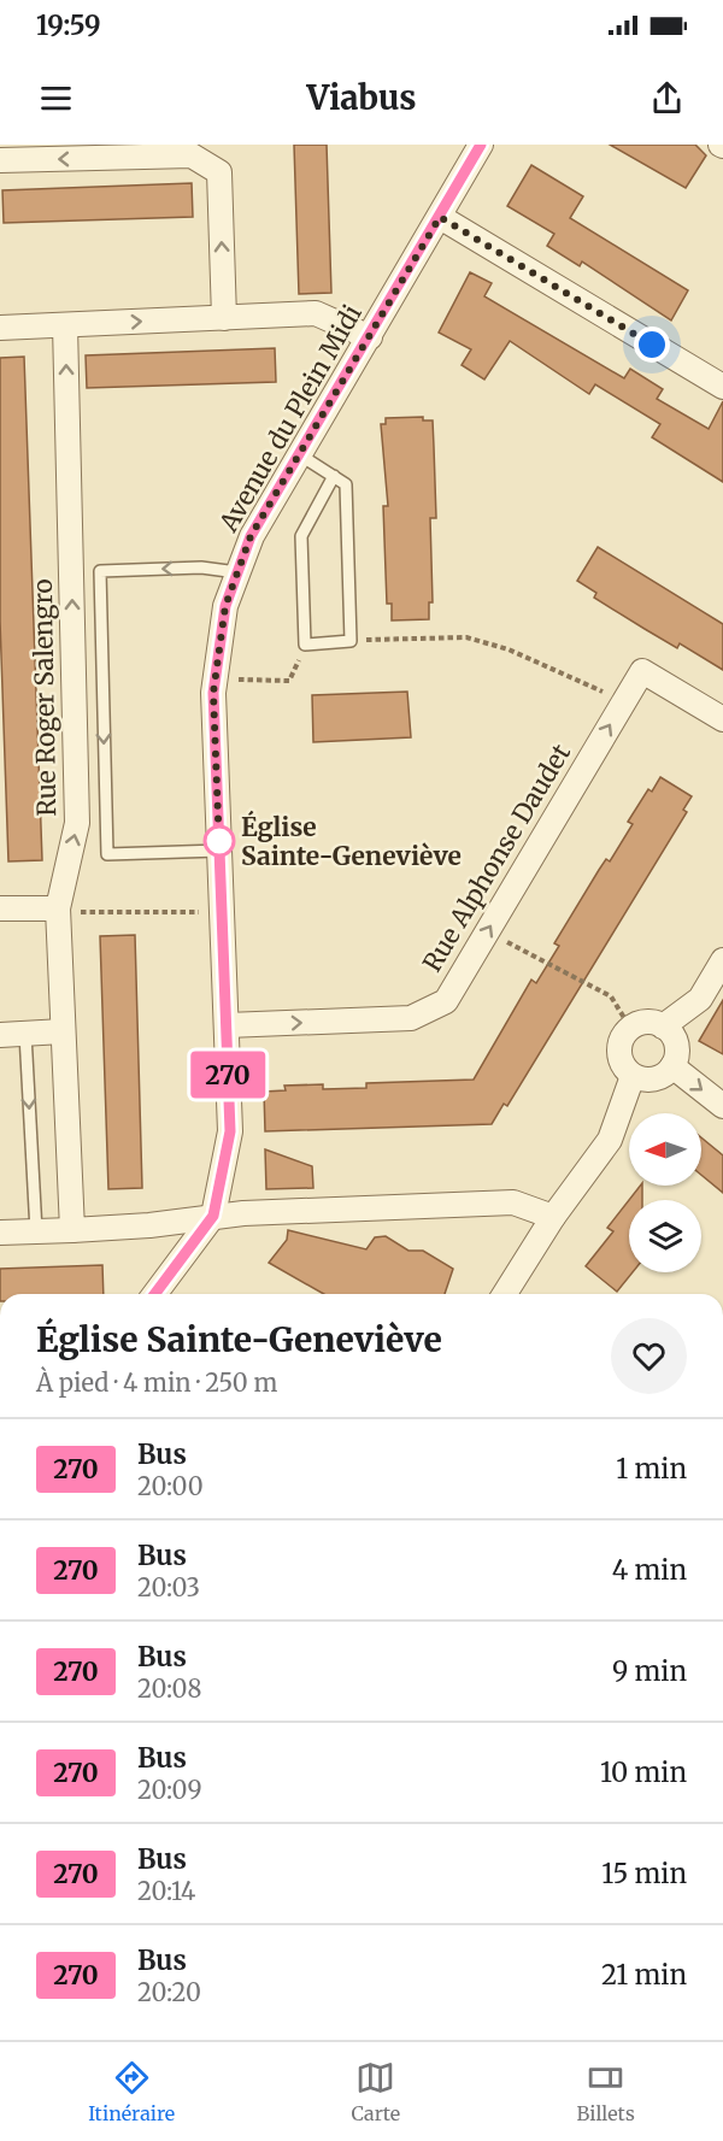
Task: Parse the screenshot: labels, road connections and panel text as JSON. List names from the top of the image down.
{
  "streets": {
    "street": ["Avenue du Plein Midi", "Rue Roger Salengro", "Rue Alphonse Daudet"]
  },
  "crossings": [
    ["Avenue du Plein Midi", "Rue Alphonse Daudet"]
  ],
  "one_way": ["Rue Roger Salengro", "Rue Alphonse Daudet"],
  "places": ["Église Sainte-Geneviève"],
  "lines": ["bus line 270"],
  "north": "left",
  "page": {
    "status": "19:59",
    "header": "Viabus",
    "on_map": "270",
    "heading": ["Église Sainte-Geneviève", "À pied · 4 min · 250 m"],
    "list": [
      {
        "mark": "270",
        "name": "Bus",
        "note": "20:00",
        "value": "1 min"
      },
      {
        "mark": "270",
        "name": "Bus",
        "note": "20:03",
        "value": "4 min"
      },
      {
        "mark": "270",
        "name": "Bus",
        "note": "20:08",
        "value": "9 min"
      },
      {
        "mark": "270",
        "name": "Bus",
        "note": "20:09",
        "value": "10 min"
      },
      {
        "mark": "270",
        "name": "Bus",
        "note": "20:14",
        "value": "15 min"
      },
      {
        "mark": "270",
        "name": "Bus",
        "note": "20:20",
        "value": "21 min"
      }
    ],
    "tabs": ["Itinéraire", "Carte", "Billets"]
  }
}
